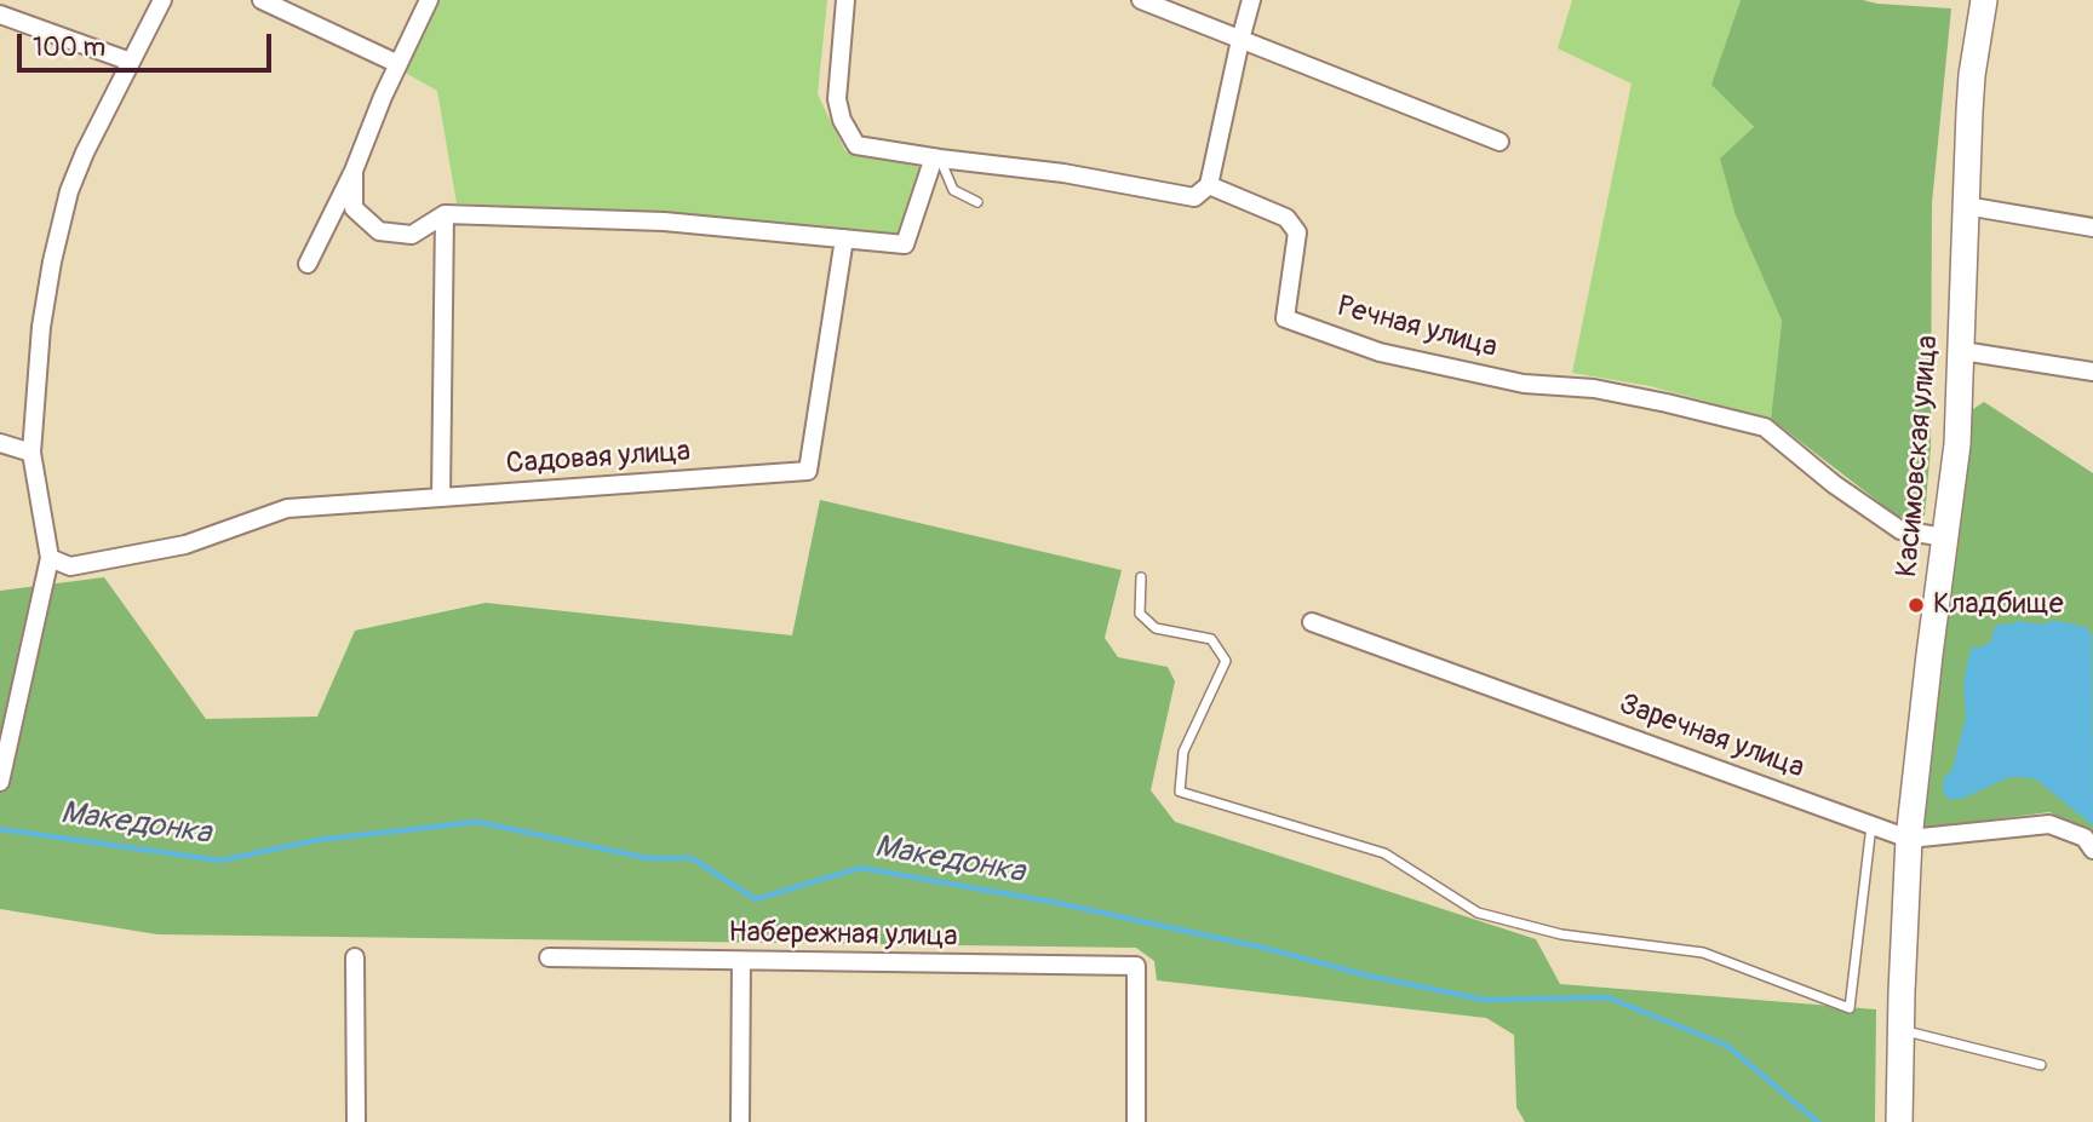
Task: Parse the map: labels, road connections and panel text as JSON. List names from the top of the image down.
{
  "streets": {
    "main road": ["Касимовская улица"],
    "street": [
      "Речная улица",
      "Садовая улица",
      "Заречная улица",
      "Набережная улица"
    ]
  },
  "crossings": [
    ["Речная улица", "Касимовская улица"],
    ["Касимовская улица", "Заречная улица"]
  ],
  "water": ["Македонка"],
  "places": ["Кладбище"],
  "scale_bar": "100 m"
}
